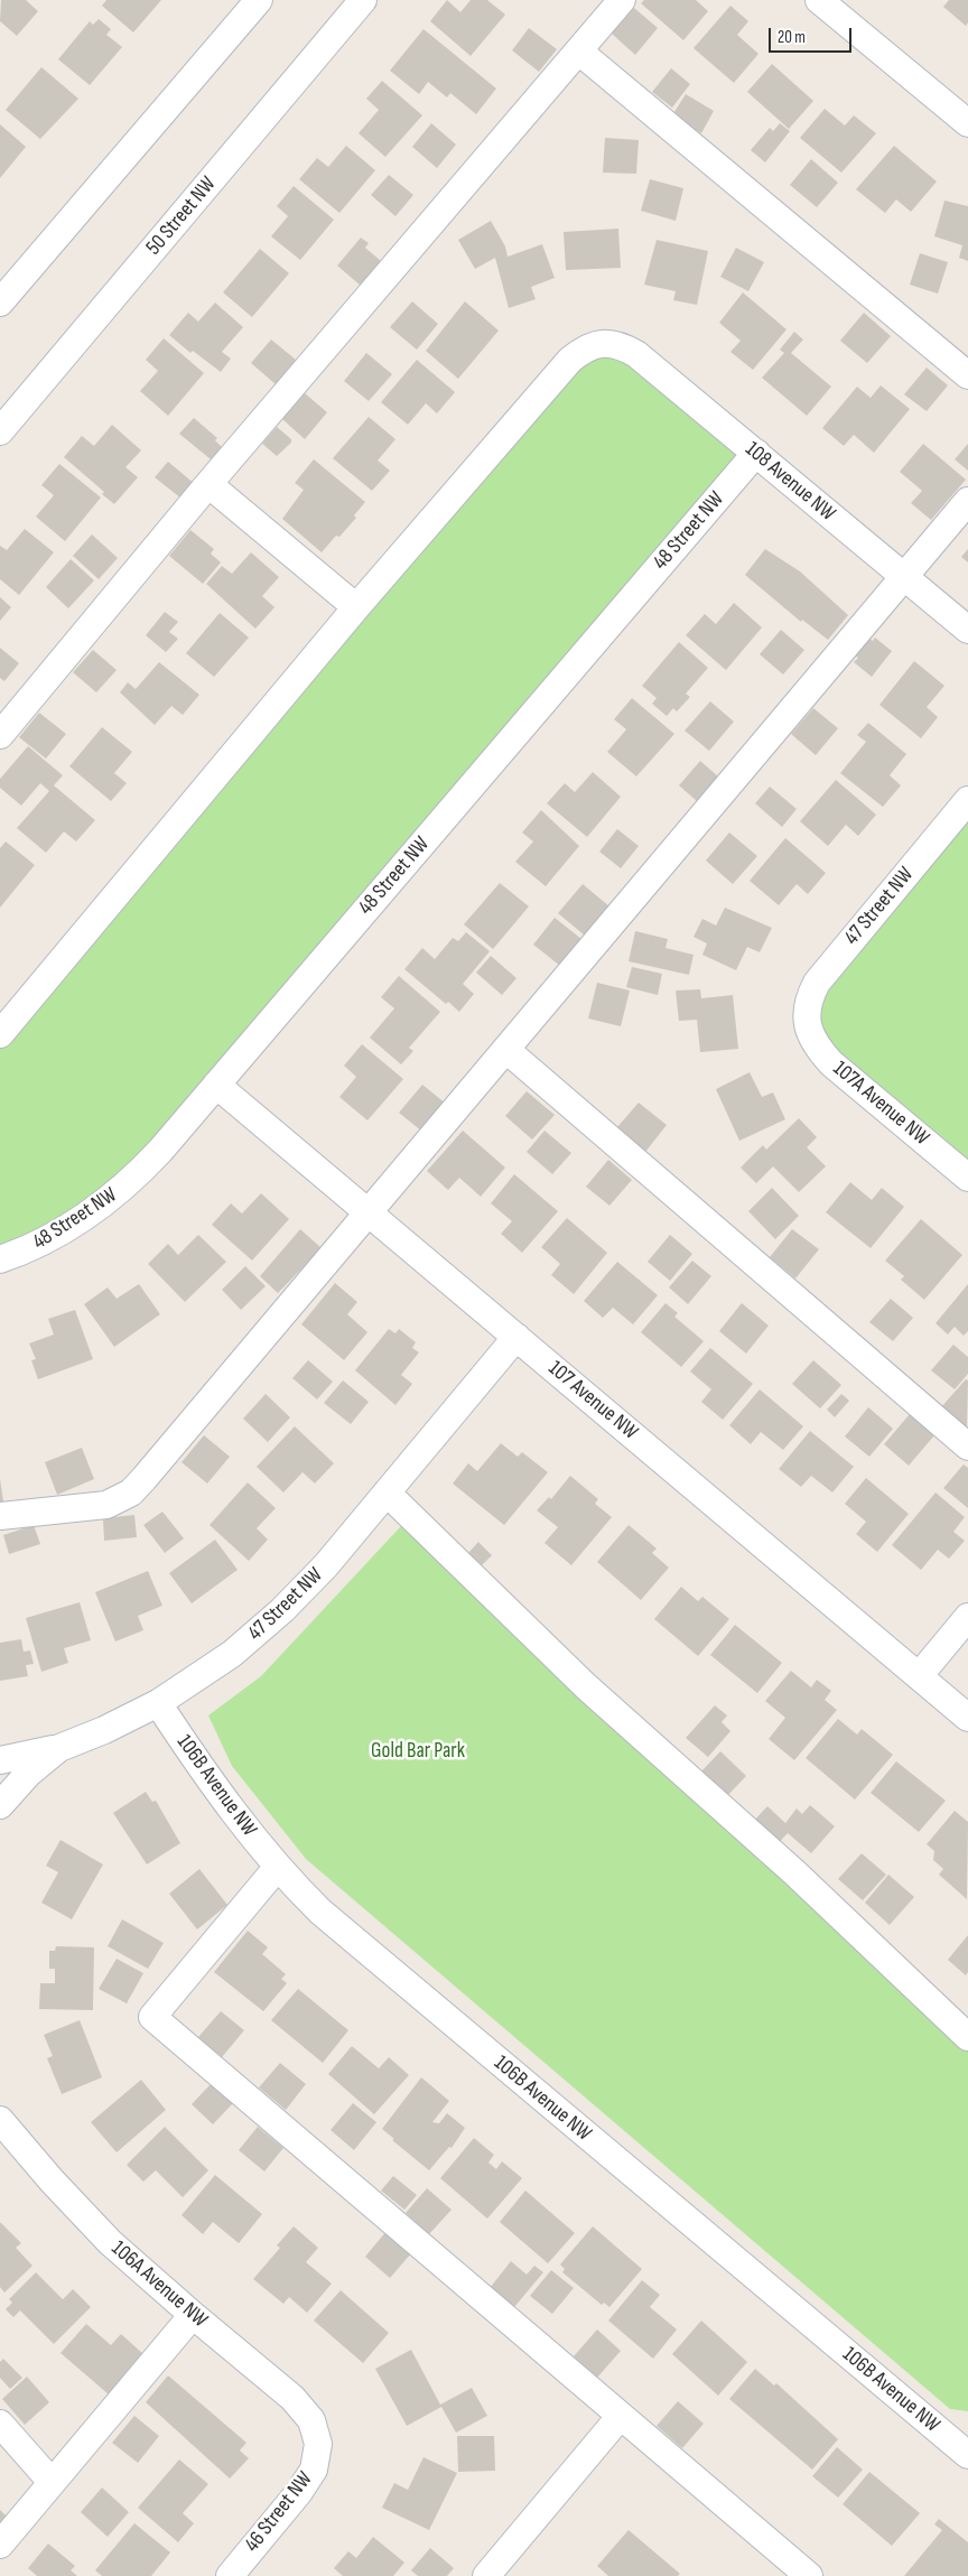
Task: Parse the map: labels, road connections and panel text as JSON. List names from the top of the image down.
{
  "streets": {
    "street": [
      "50 Street NW",
      "108 Avenue NW",
      "48 Street NW",
      "47 Street NW",
      "107A Avenue NW",
      "107 Avenue NW",
      "106B Avenue NW",
      "106A Avenue NW",
      "46 Street NW"
    ]
  },
  "crossings": [
    ["108 Avenue NW", "48 Street NW"],
    ["48 Street NW", "107 Avenue NW"],
    ["47 Street NW", "107A Avenue NW"],
    ["47 Street NW", "107 Avenue NW"],
    ["47 Street NW", "106B Avenue NW"],
    ["106A Avenue NW", "46 Street NW"]
  ],
  "parks": ["Gold Bar Park"],
  "scale_bar": "20 m"
}
